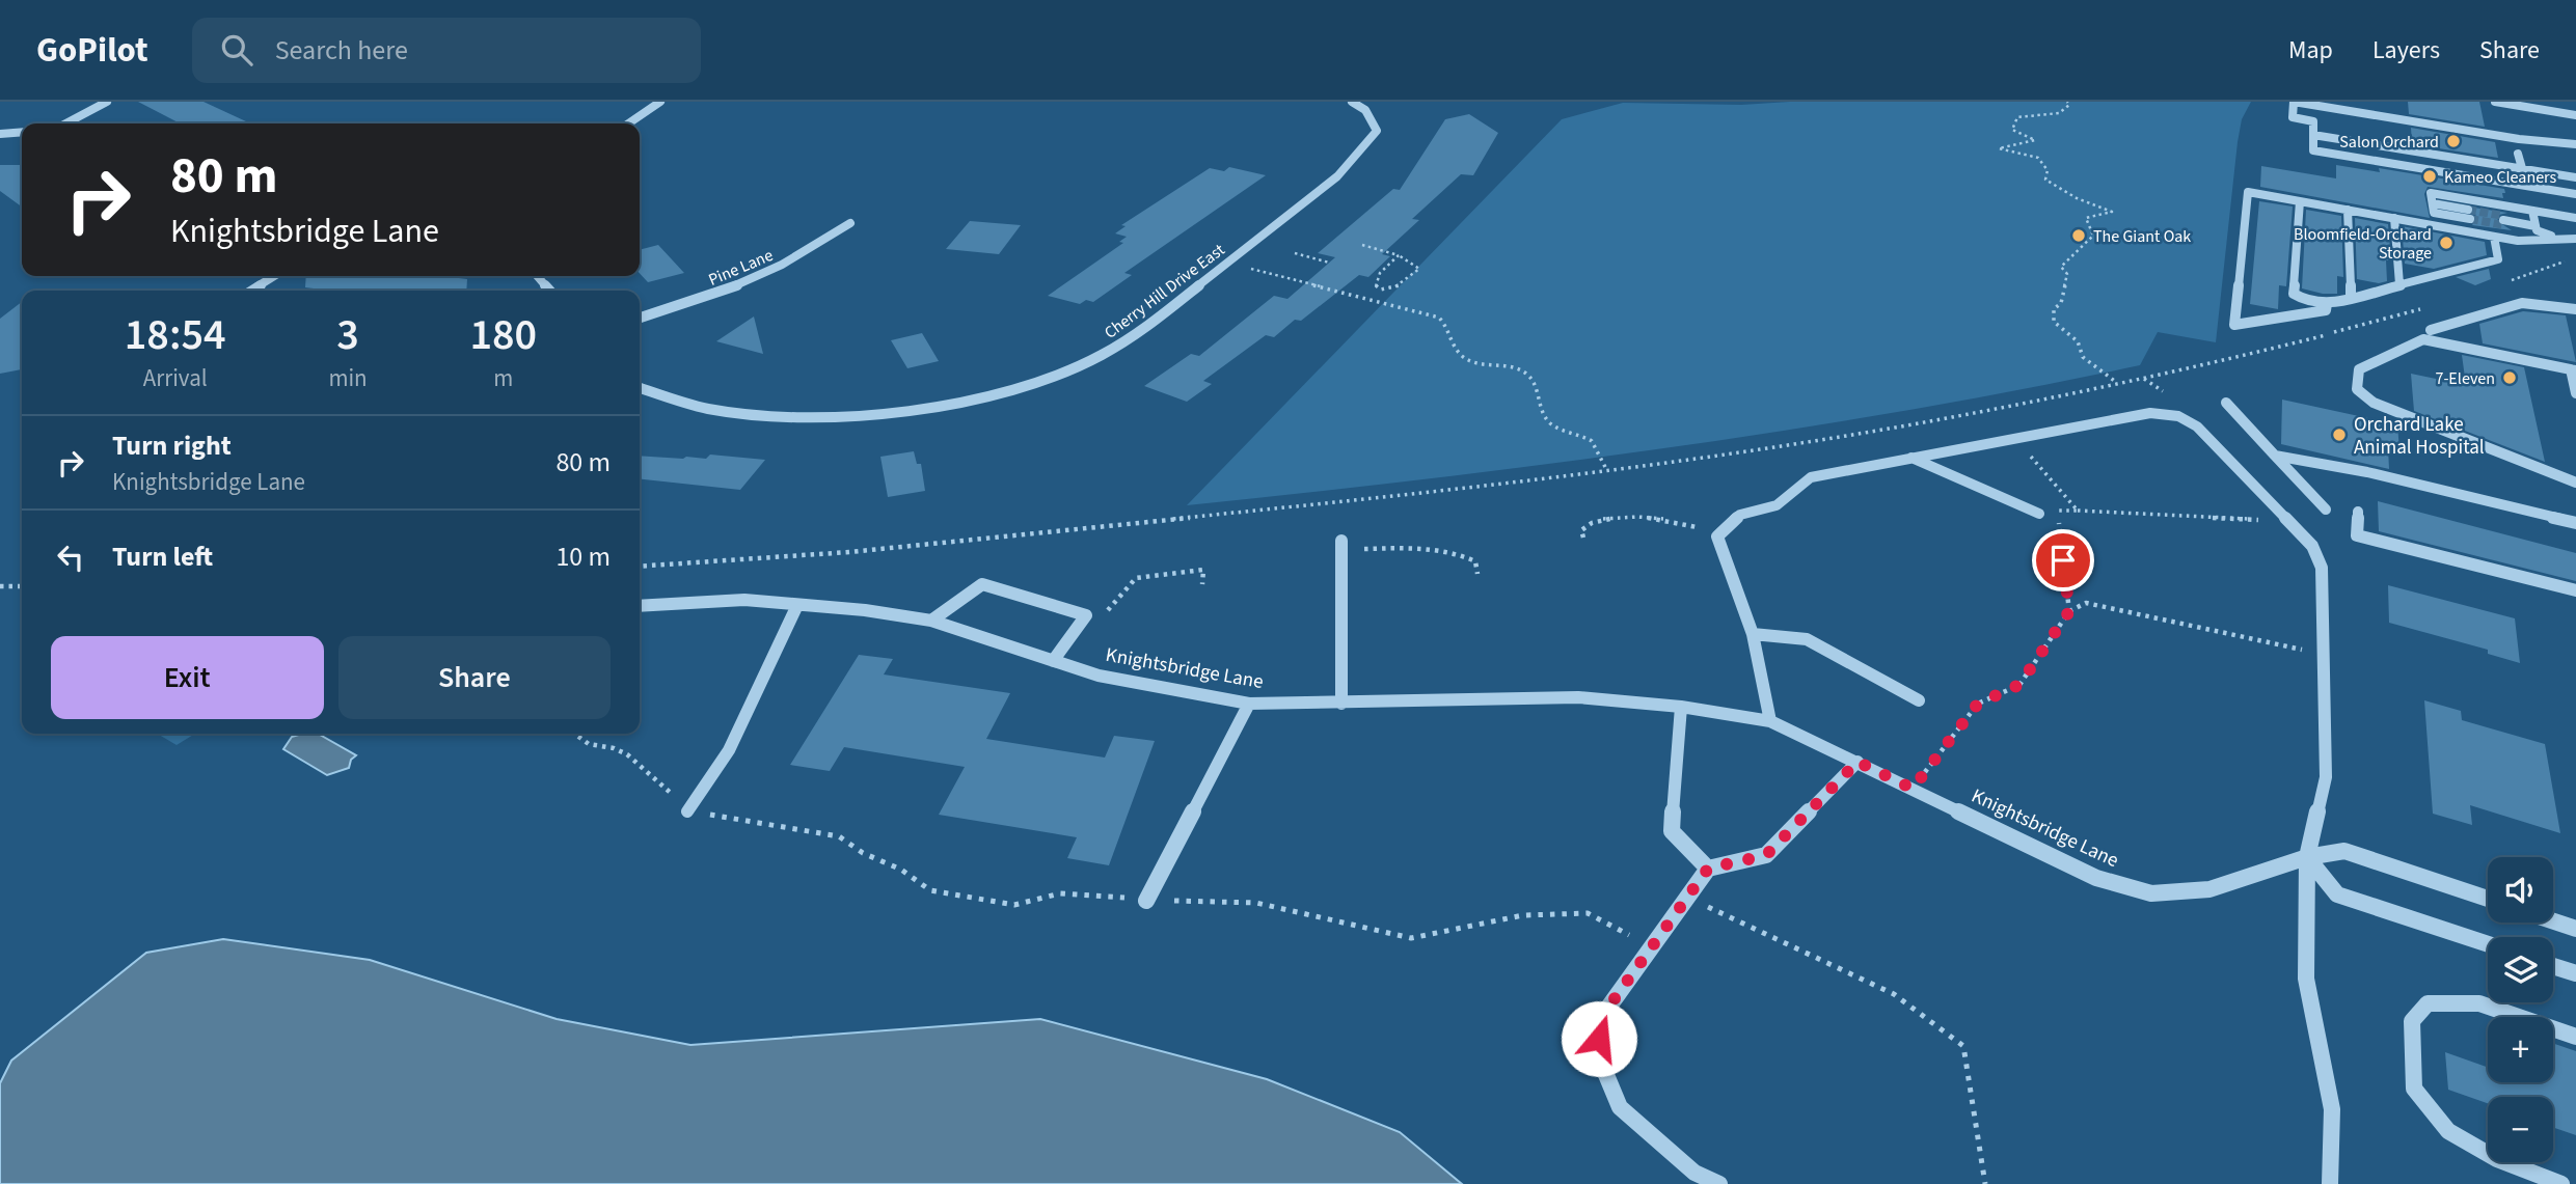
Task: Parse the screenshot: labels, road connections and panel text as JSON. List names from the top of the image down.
{
  "streets": {
    "street": ["Pine Lane", "Cherry Hill Drive East", "Knightsbridge Lane"]
  },
  "places": [
    "Salon Orchard",
    "Kameo Cleaners",
    "The Giant Oak",
    "Bloomfield-Orchard Storage",
    "7-Eleven",
    "Orchard Lake Animal Hospital"
  ],
  "page": {
    "header": "GoPilot",
    "search": "Search here",
    "nav": ["Map", "Layers", "Share"],
    "turn": ["80 m", "Knightsbridge Lane"],
    "eta": [
      "18:54",
      "Arrival",
      "3",
      "min",
      "180",
      "m"
    ],
    "list": [
      {
        "name": "Turn right",
        "note": "Knightsbridge Lane",
        "value": "80 m"
      },
      {
        "name": "Turn left",
        "value": "10 m"
      }
    ],
    "buttons": ["Exit", "Share"],
    "map_buttons": ["+", "−"]
  }
}
